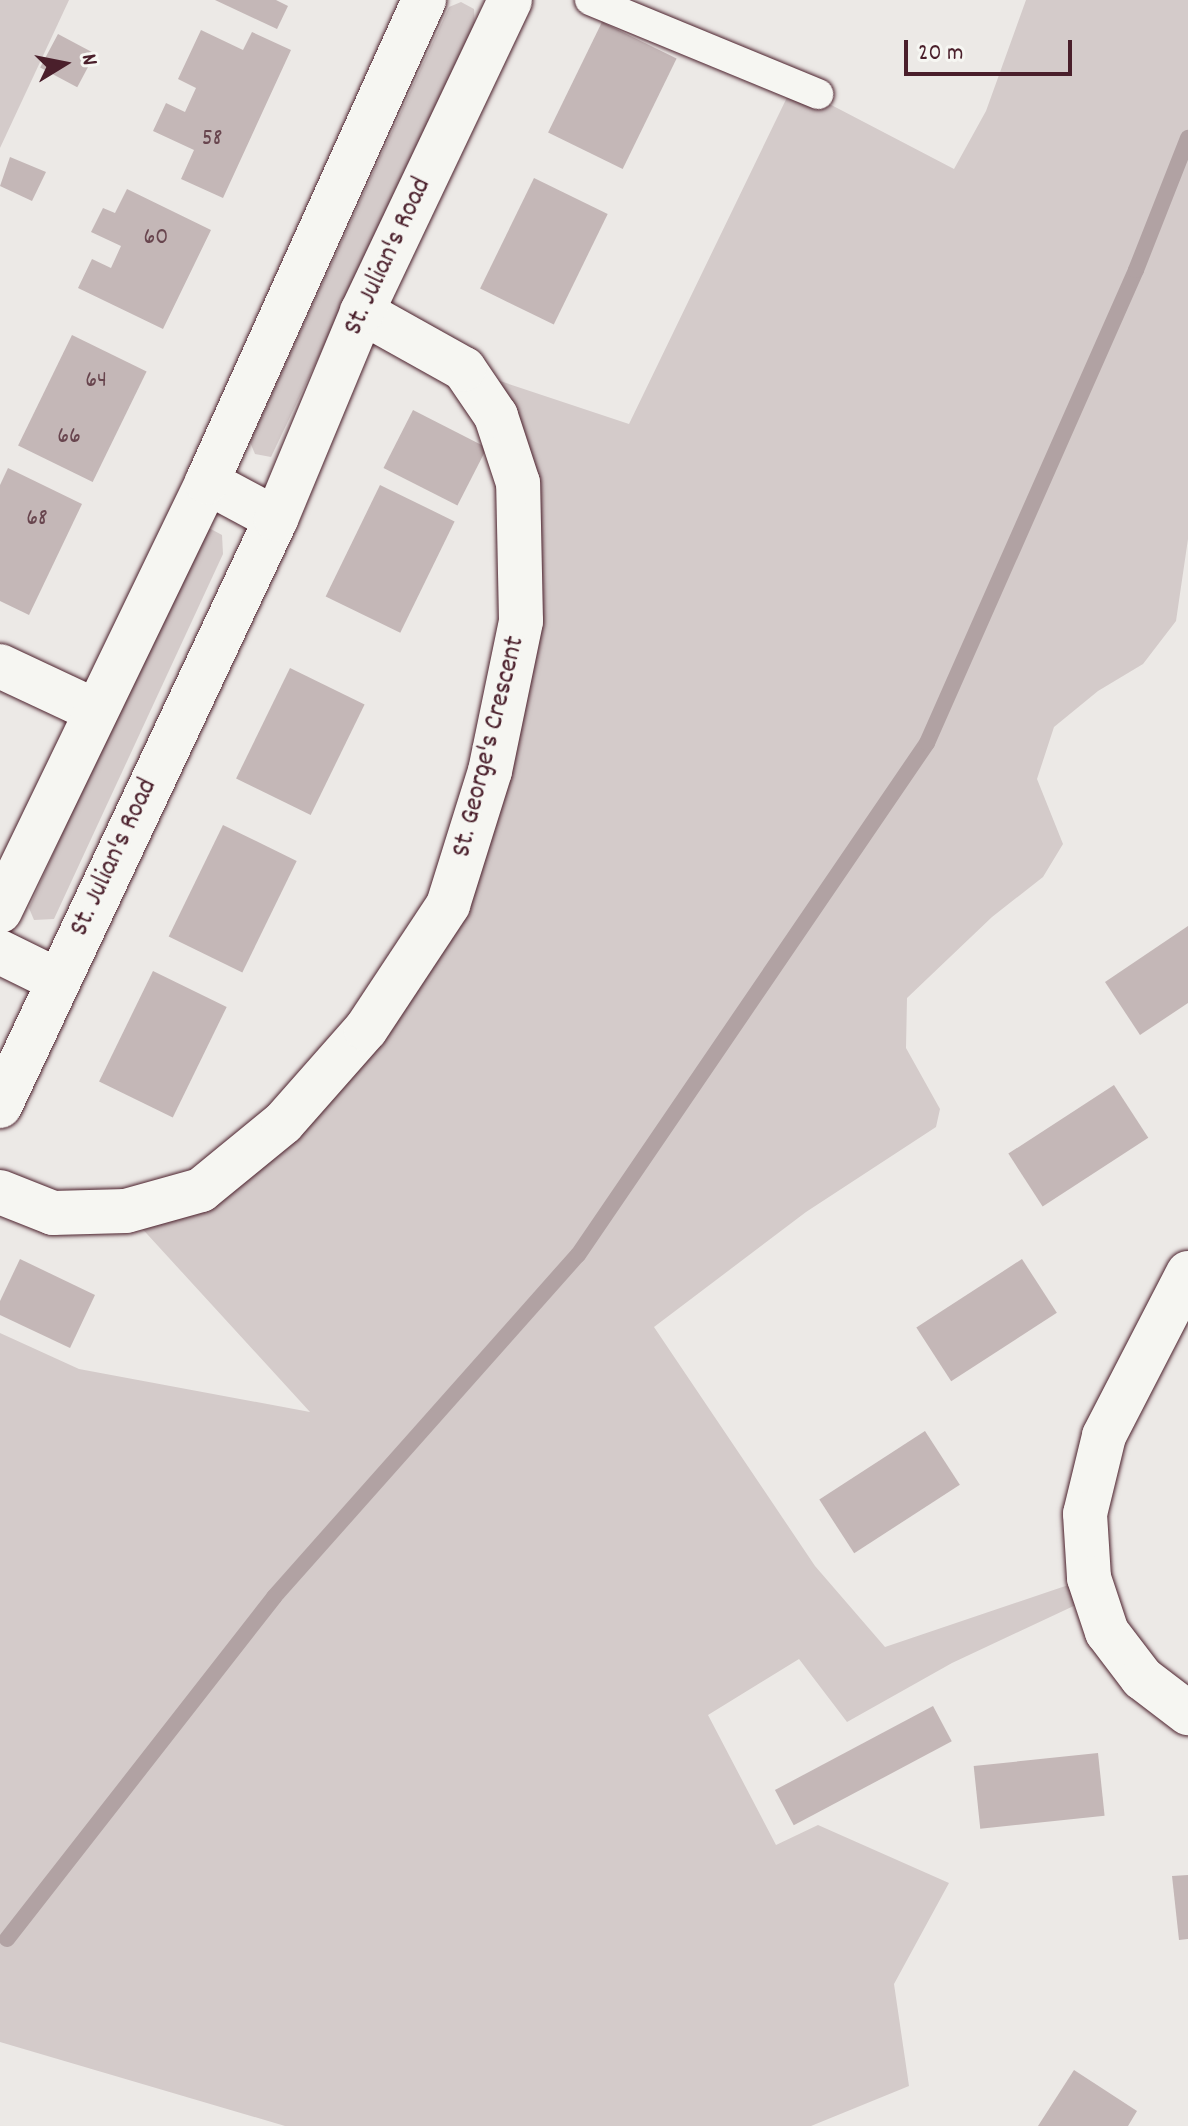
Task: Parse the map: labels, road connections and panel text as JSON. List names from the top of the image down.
{
  "streets": {
    "street": ["St. Julian's Road", "St. George's Crescent"]
  },
  "crossings": [
    ["St. Julian's Road", "St. George's Crescent"]
  ],
  "house_numbers": [
    "58",
    "60",
    "64",
    "66",
    "68"
  ],
  "scale_bar": "20 m",
  "north": "right"
}
